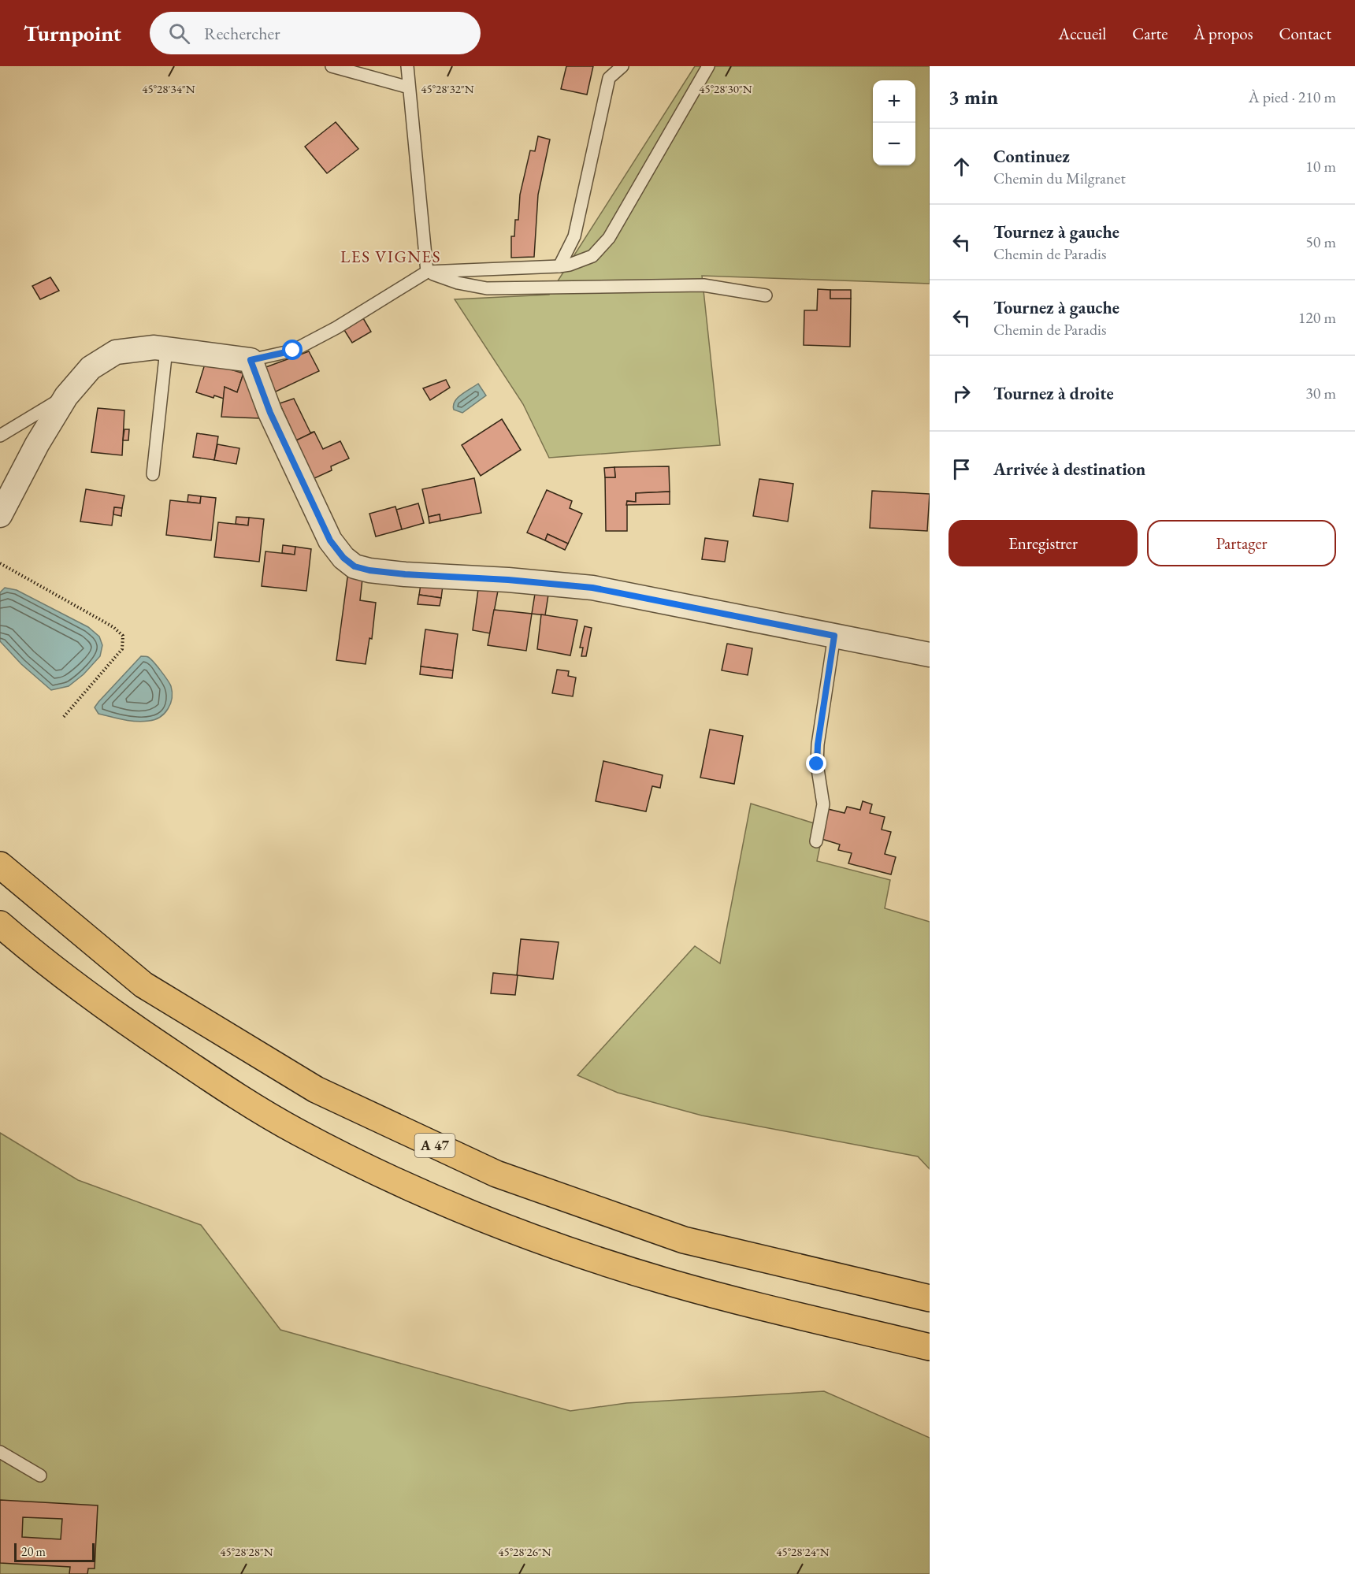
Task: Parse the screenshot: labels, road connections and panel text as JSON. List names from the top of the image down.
{
  "streets": {
    "highway": ["A 47"]
  },
  "districts": ["LES VIGNES"],
  "scale_bar": "20 m",
  "page": {
    "header": "Turnpoint",
    "search": "Rechercher",
    "nav": [
      "Accueil",
      "Carte",
      "À propos",
      "Contact"
    ],
    "heading": ["3 min", "À pied · 210 m"],
    "map_buttons": ["+", "−"],
    "list": [
      ["Continuez", "Chemin du Milgranet", "10 m"],
      ["Tournez à gauche", "Chemin de Paradis", "50 m"],
      ["Tournez à gauche", "Chemin de Paradis", "120 m"],
      ["Tournez à droite", "30 m"],
      "Arrivée à destination"
    ],
    "buttons": ["Enregistrer", "Partager"],
    "scale": "20 m"
  },
  "coordinates": [
    "45°28'34\"N",
    "45°28'32\"N",
    "45°28'30\"N",
    "45°28'28\"N",
    "45°28'26\"N",
    "45°28'24\"N"
  ]
}
